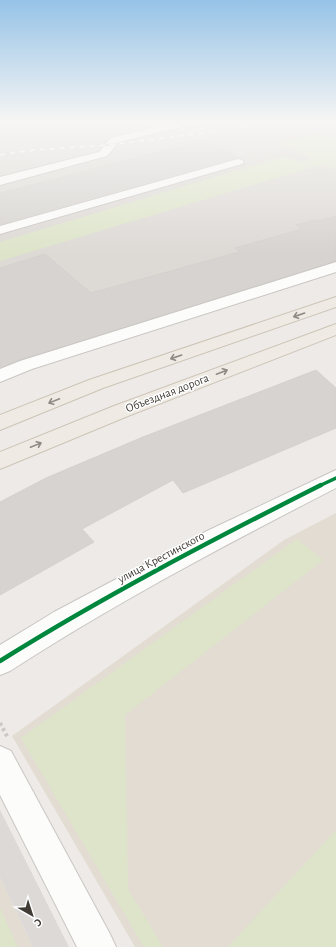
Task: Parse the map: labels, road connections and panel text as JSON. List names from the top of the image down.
{
  "streets": {
    "main road": ["Объездная дорога"],
    "street": ["улица Крестинского"]
  },
  "north": "bottom right"
}
